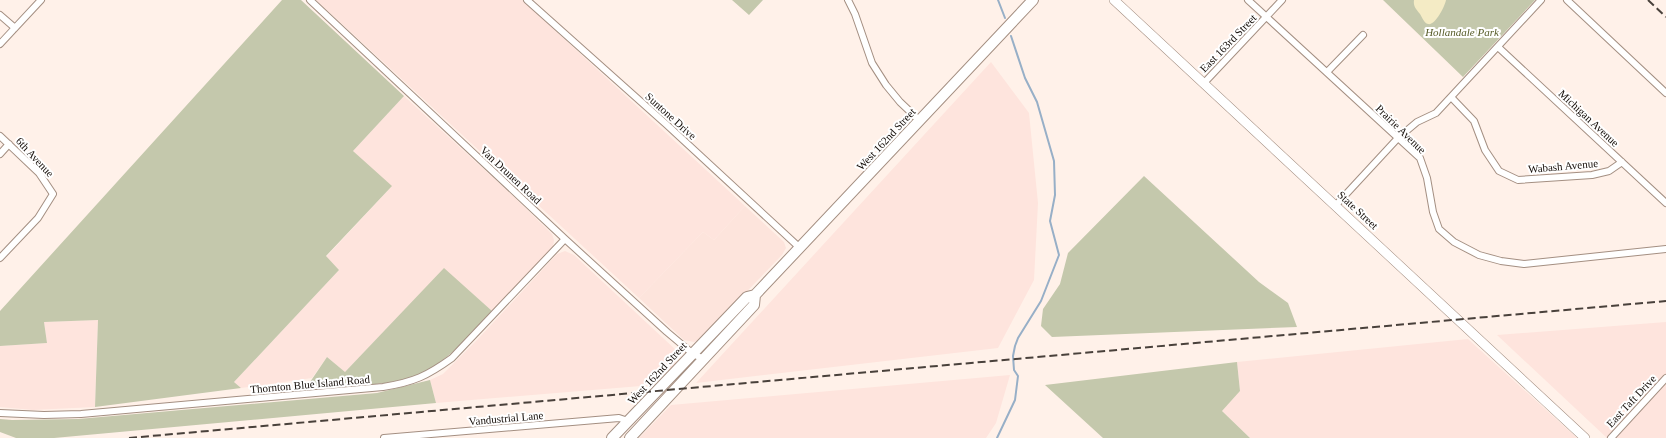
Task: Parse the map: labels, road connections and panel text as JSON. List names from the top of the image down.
{
  "streets": {
    "main road": ["West 162nd Street"],
    "street": [
      "East 163rd Street",
      "Suntone Drive",
      "Michigan Avenue",
      "Prairie Avenue",
      "6th Avenue",
      "Wabash Avenue",
      "Van Drunen Road",
      "State Street",
      "Thornton Blue Island Road",
      "East Taft Drive",
      "Vandustrial Lane"
    ]
  },
  "crossings": [
    ["East 163rd Street", "Prairie Avenue"],
    ["East 163rd Street", "State Street"],
    ["Suntone Drive", "West 162nd Street"],
    ["Michigan Avenue", "Wabash Avenue"],
    ["West 162nd Street", "Van Drunen Road"],
    ["West 162nd Street", "Vandustrial Lane"],
    ["Van Drunen Road", "Thornton Blue Island Road"]
  ],
  "parks": ["Hollandale Park"]
}
